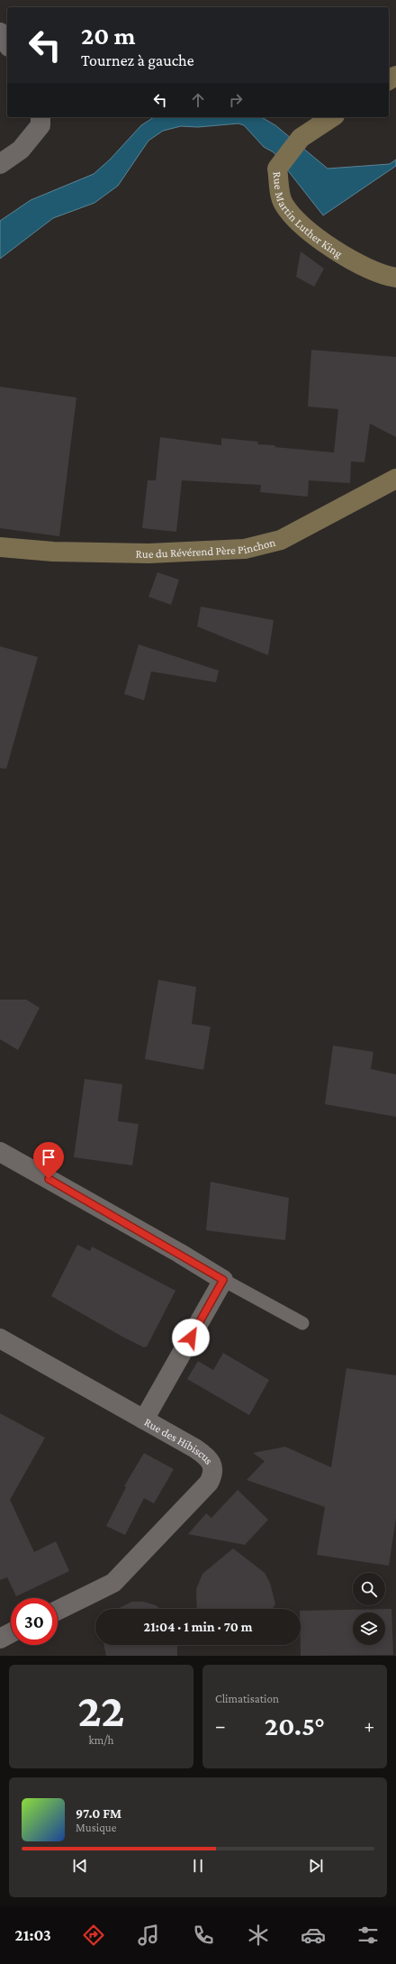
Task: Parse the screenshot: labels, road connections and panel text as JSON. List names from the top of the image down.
{
  "streets": {
    "main road": ["Rue Martin Luther King", "Rue du Révérend Père Pinchon"],
    "street": ["Rue des Hibiscus"]
  },
  "page": {
    "turn": ["20 m", "Tournez à gauche"],
    "limit": "30",
    "trip": "21:04 · 1 min · 70 m",
    "tile": [
      ["22", "km/h"],
      "Climatisation"
    ],
    "heat": ["−", "20.5°", "+"],
    "song": ["97.0 FM", "Musique"],
    "tabs": "21:03"
  }
}
